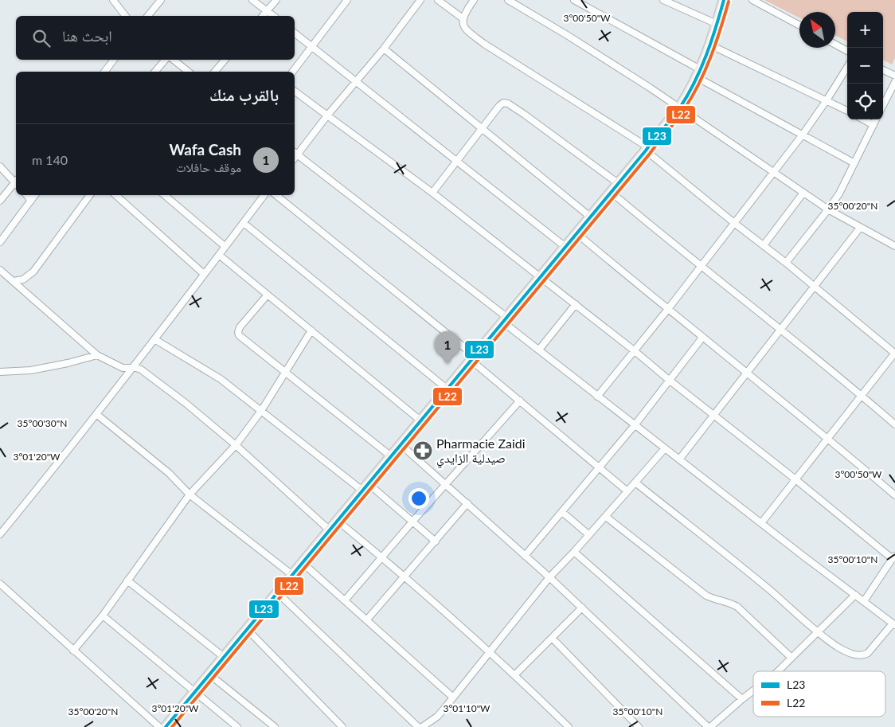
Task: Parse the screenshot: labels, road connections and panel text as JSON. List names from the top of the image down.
{
  "places": {
    "pharmacy": ["Pharmacie Zaidi صيدلية الزايدي"]
  },
  "lines": ["transit line L23", "transit line L22"],
  "legend": ["L23", "L22"],
  "north": "top left",
  "page": {
    "map_buttons": ["+", "−"],
    "search": "ابحث هنا",
    "heading": "بالقرب منك",
    "list": [
      {
        "mark": "1",
        "name": "Wafa Cash",
        "note": "موقف حافلات",
        "value": "140 m"
      }
    ],
    "pins": "1"
  },
  "coordinates": [
    "3°00'50\"W",
    "35°00'20\"N",
    "35°00'30\"N",
    "3°01'20\"W",
    "35°00'10\"N",
    "3°01'10\"W"
  ]
}
